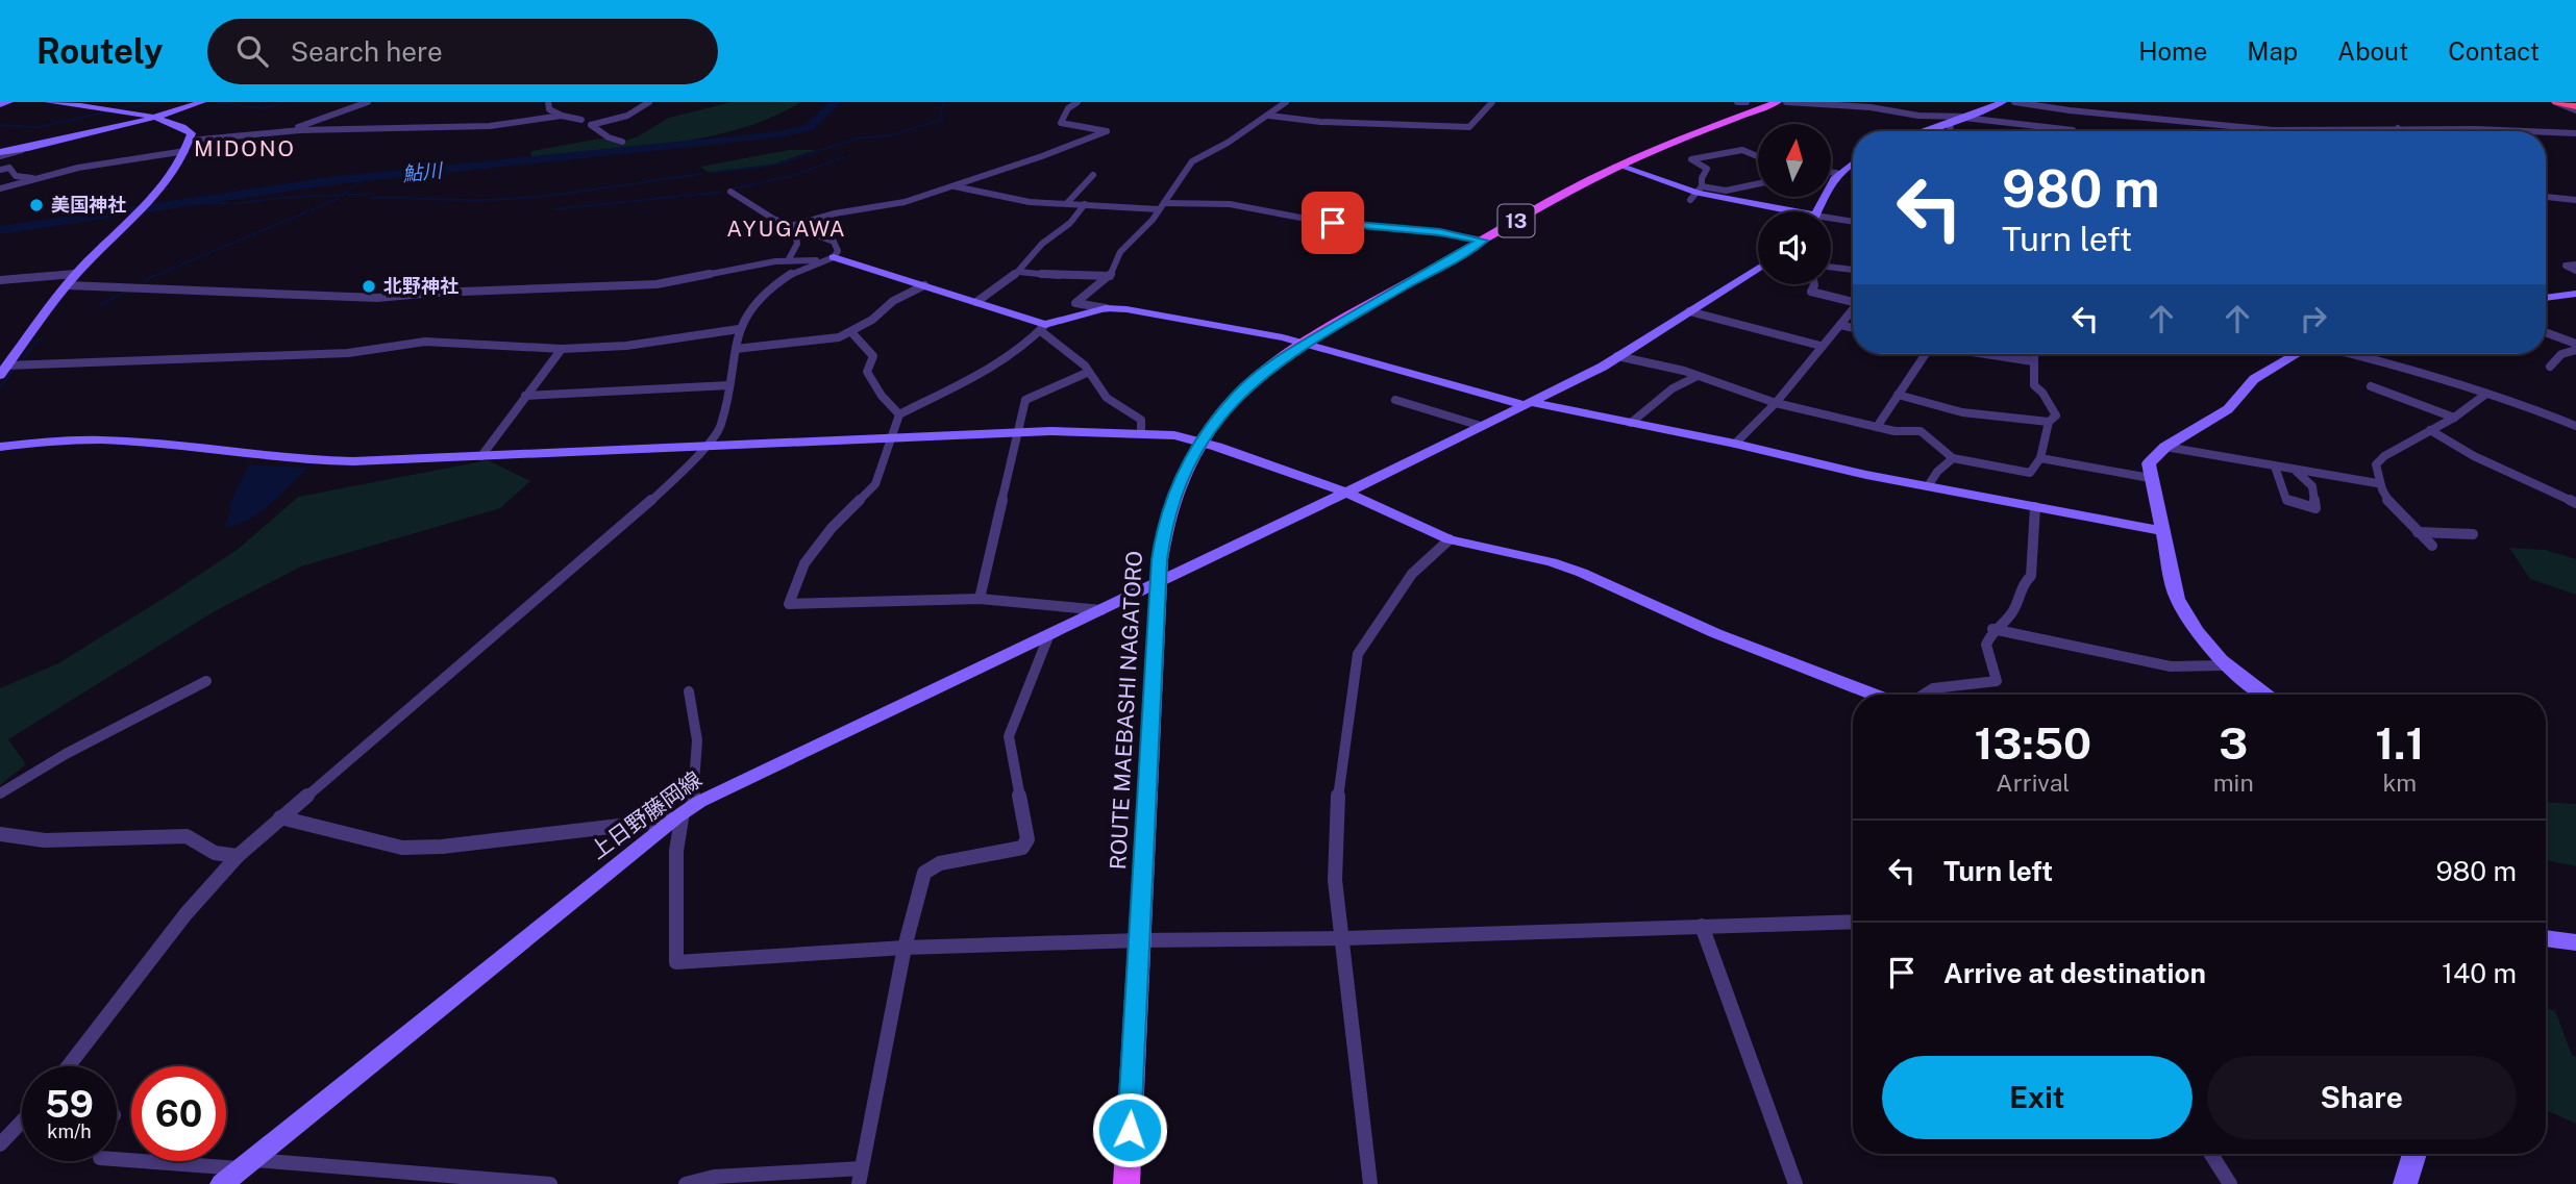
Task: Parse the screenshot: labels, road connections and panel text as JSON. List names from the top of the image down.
{
  "streets": {
    "main road": ["13", "ROUTE MAEBASHI NAGATORO"],
    "street": ["上日野藤岡線"]
  },
  "crossings": [
    ["ROUTE MAEBASHI NAGATORO", "上日野藤岡線"]
  ],
  "districts": ["MIDONO", "AYUGAWA"],
  "water": ["鮎川"],
  "places": ["美国神社", "北野神社"],
  "north": "top",
  "page": {
    "header": "Routely",
    "search": "Search here",
    "nav": [
      "Home",
      "Map",
      "About",
      "Contact"
    ],
    "turn": ["980 m", "Turn left"],
    "eta": [
      "13:50",
      "Arrival",
      "3",
      "min",
      "1.1",
      "km"
    ],
    "list": [
      {
        "name": "Turn left",
        "value": "980 m"
      },
      {
        "name": "Arrive at destination",
        "value": "140 m"
      }
    ],
    "buttons": ["Exit", "Share"],
    "speed": "59 km/h",
    "limit": "60"
  }
}
